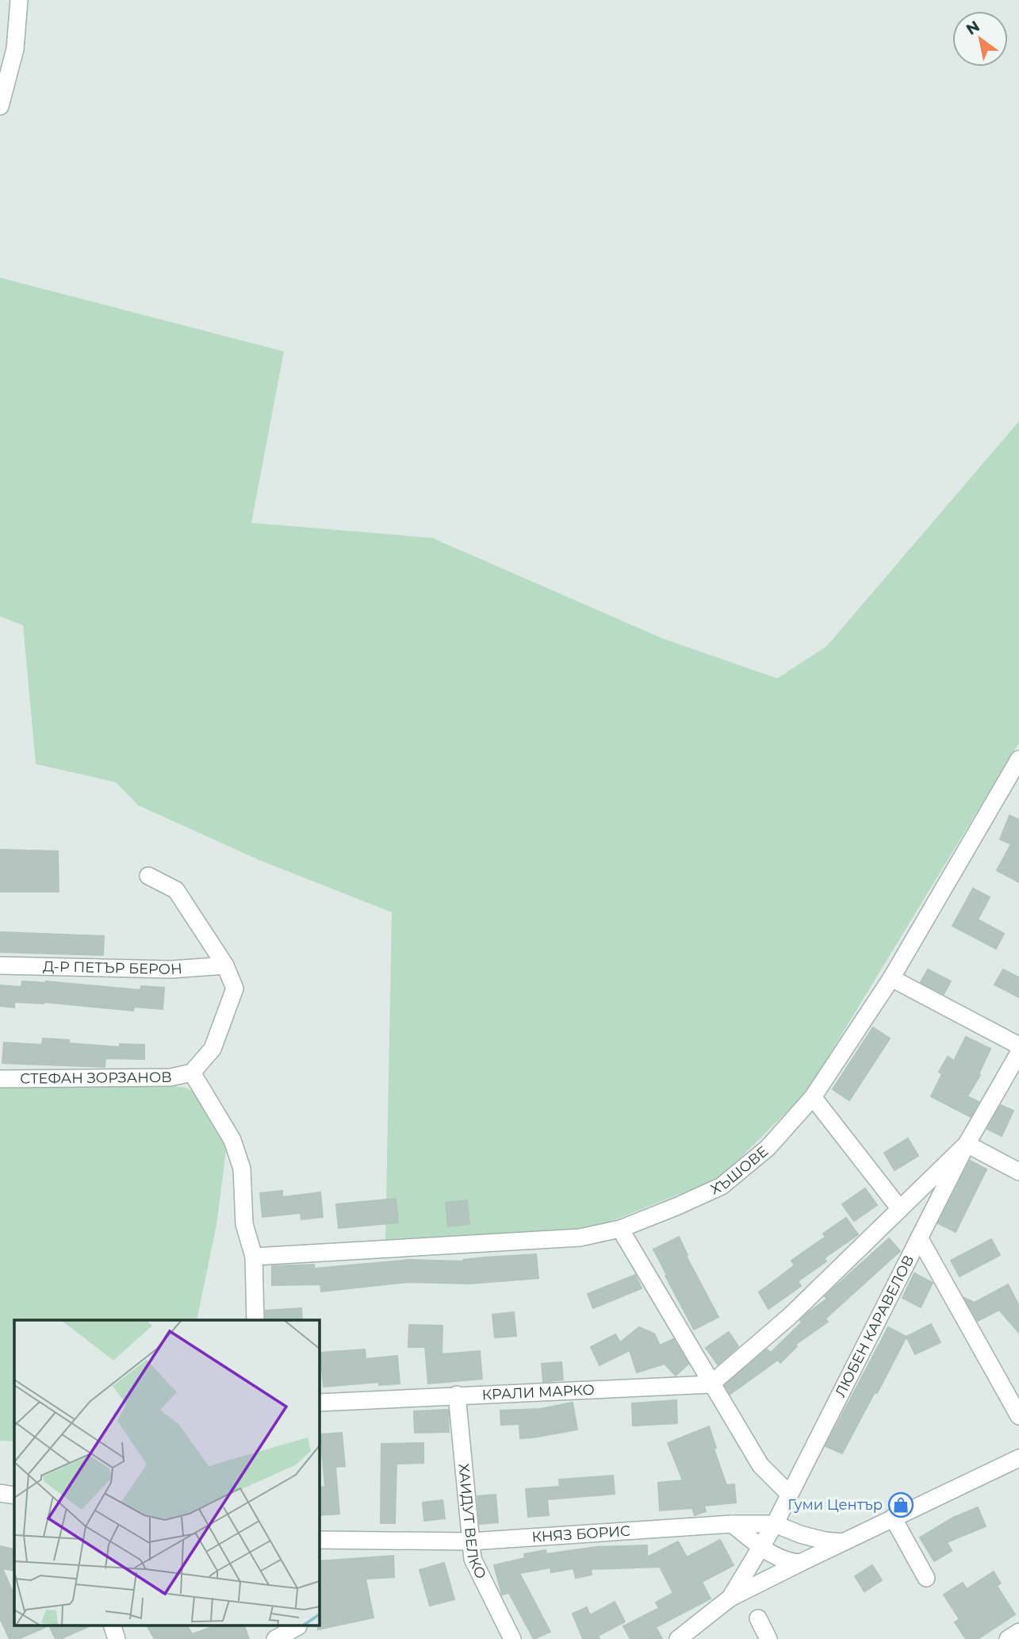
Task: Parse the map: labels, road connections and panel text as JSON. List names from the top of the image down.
{
  "streets": {
    "street": [
      "Д-Р ПЕТЪР БЕРОН",
      "СТЕФАН ЗОРЗАНОВ",
      "ХЪШОВЕ",
      "ЛЮБЕН КАРАВЕЛОВ",
      "КРАЛИ МАРКО",
      "ХАИДУТ ВЕЛКО",
      "КНЯЗ БОРИС"
    ]
  },
  "crossings": [
    ["ЛЮБЕН КАРАВЕЛОВ", "КНЯЗ БОРИС"],
    ["КРАЛИ МАРКО", "ХАИДУТ ВЕЛКО"],
    ["ХАИДУТ ВЕЛКО", "КНЯЗ БОРИС"]
  ],
  "places": {
    "shop": ["Гуми Център"]
  },
  "north": "top left"
}
